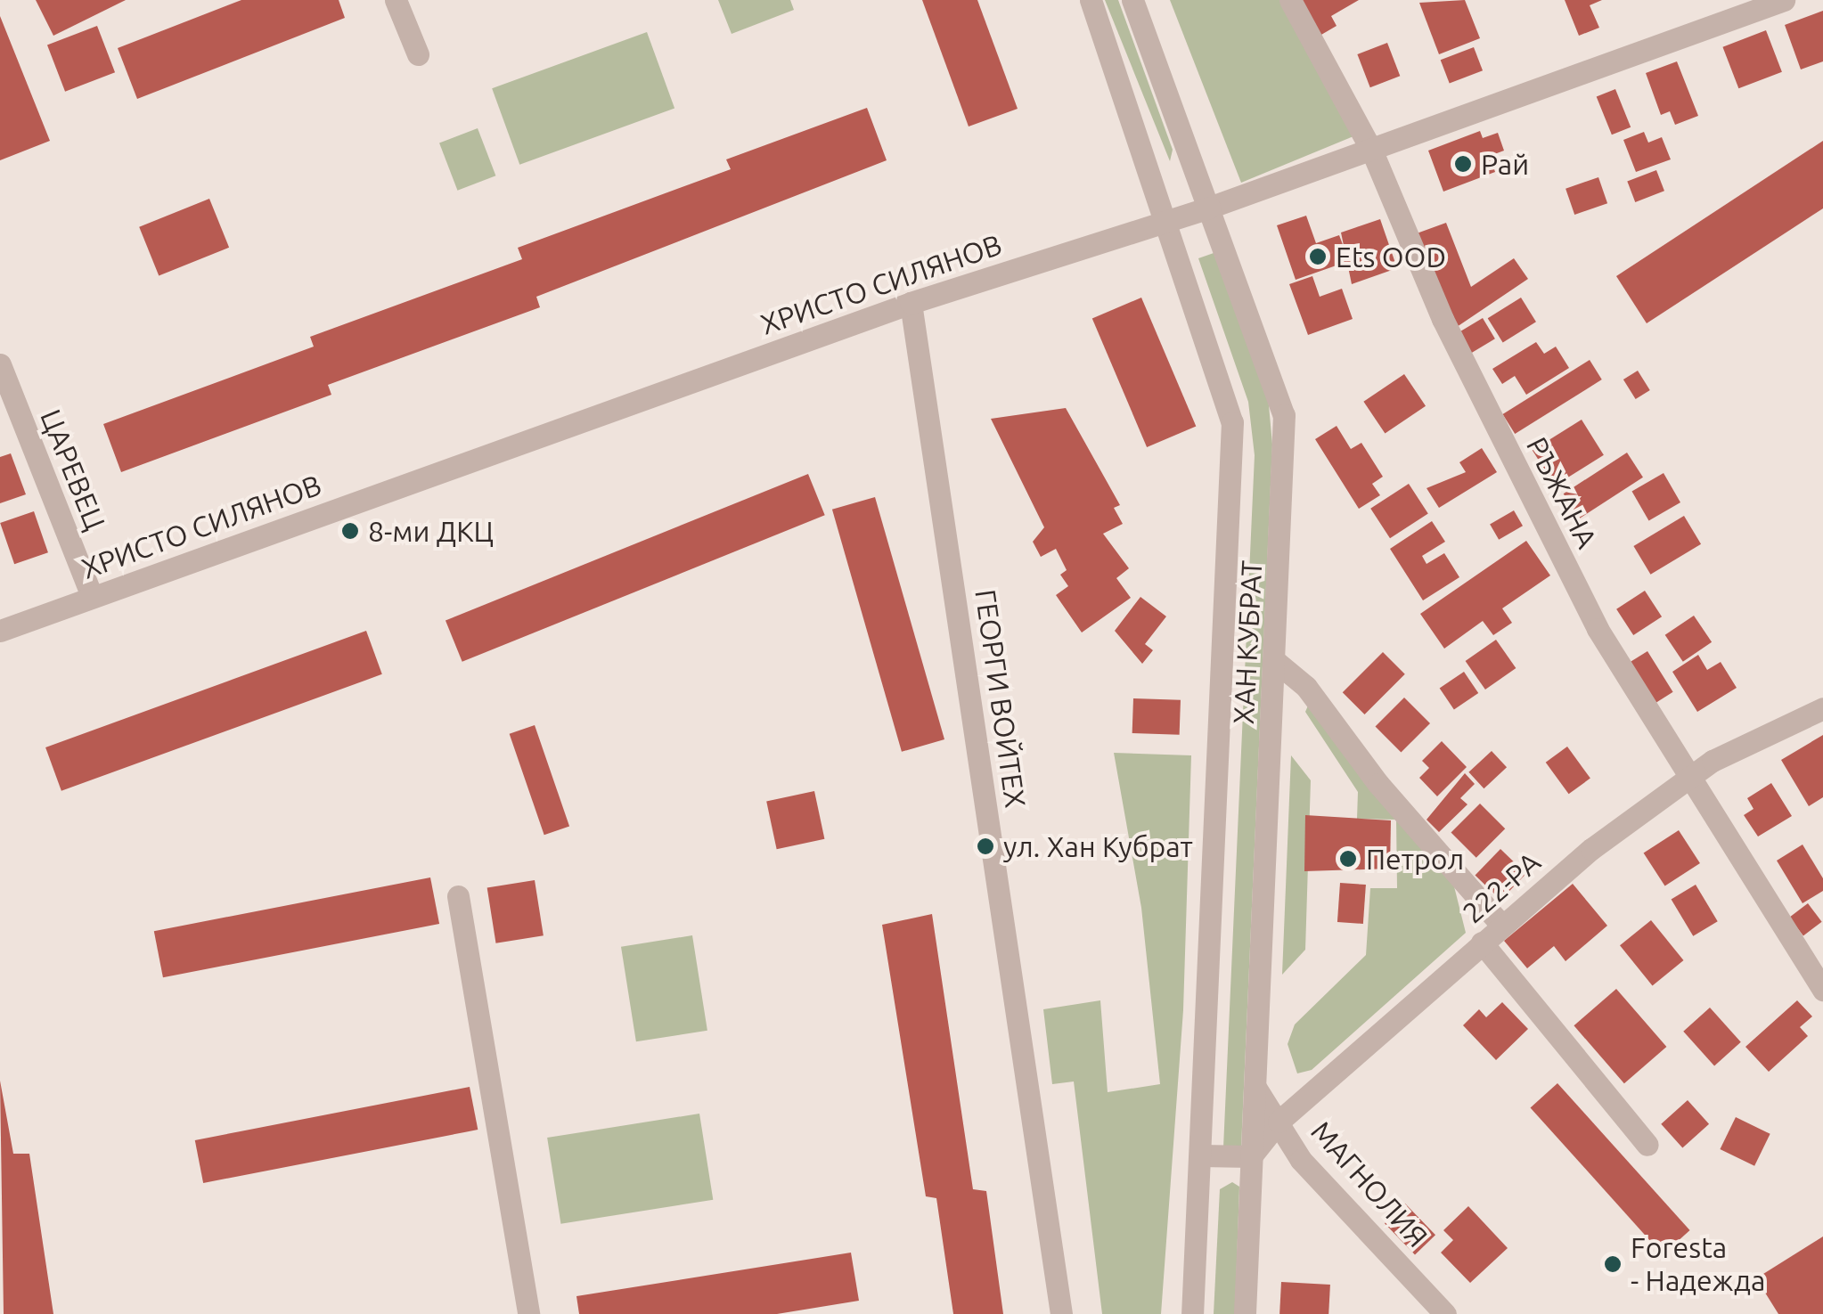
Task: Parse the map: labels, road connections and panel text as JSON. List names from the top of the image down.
{
  "streets": {
    "street": [
      "ХРИСТО СИЛЯНОВ",
      "ЦАРЕВЕЦ",
      "РЪЖАНА",
      "ХАН КУБРАТ",
      "ГЕОРГИ ВОЙТЕХ",
      "222-РА",
      "МАГНОЛИЯ"
    ]
  },
  "crossings": [
    ["ХРИСТО СИЛЯНОВ", "ЦАРЕВЕЦ"],
    ["ХРИСТО СИЛЯНОВ", "РЪЖАНА"],
    ["ХРИСТО СИЛЯНОВ", "ХАН КУБРАТ"],
    ["ХРИСТО СИЛЯНОВ", "ГЕОРГИ ВОЙТЕХ"],
    ["РЪЖАНА", "222-РА"],
    ["ХАН КУБРАТ", "222-РА"],
    ["ХАН КУБРАТ", "МАГНОЛИЯ"],
    ["222-РА", "МАГНОЛИЯ"]
  ],
  "places": [
    "Рай",
    "Ets OOD",
    "8-ми ДКЦ",
    "ул. Хан Кубрат",
    "Петрол",
    "Foresta - Надежда"
  ]
}
